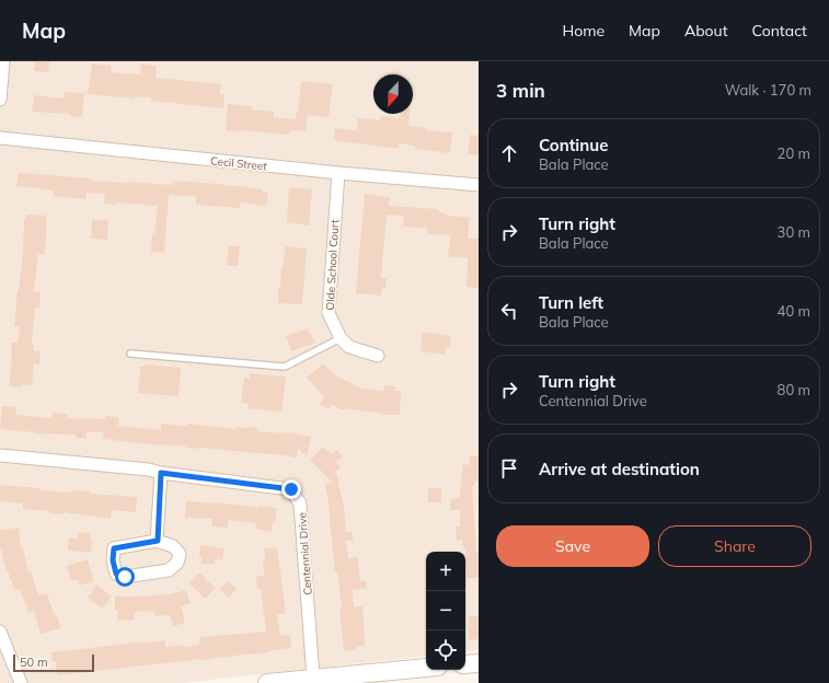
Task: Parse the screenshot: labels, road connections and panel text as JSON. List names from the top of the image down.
{
  "streets": {
    "street": ["Cecil Street", "Olde School Court", "Centennial Drive"]
  },
  "crossings": [
    ["Cecil Street", "Olde School Court"]
  ],
  "scale_bar": "50 m",
  "north": "bottom",
  "page": {
    "header": "Map",
    "nav": [
      "Home",
      "Map",
      "About",
      "Contact"
    ],
    "heading": ["3 min", "Walk · 170 m"],
    "list": [
      ["Continue", "Bala Place", "20 m"],
      ["Turn right", "Bala Place", "30 m"],
      ["Turn left", "Bala Place", "40 m"],
      ["Turn right", "Centennial Drive", "80 m"],
      "Arrive at destination"
    ],
    "buttons": ["Save", "Share"],
    "map_buttons": ["+", "−"],
    "scale": "50 m"
  }
}
